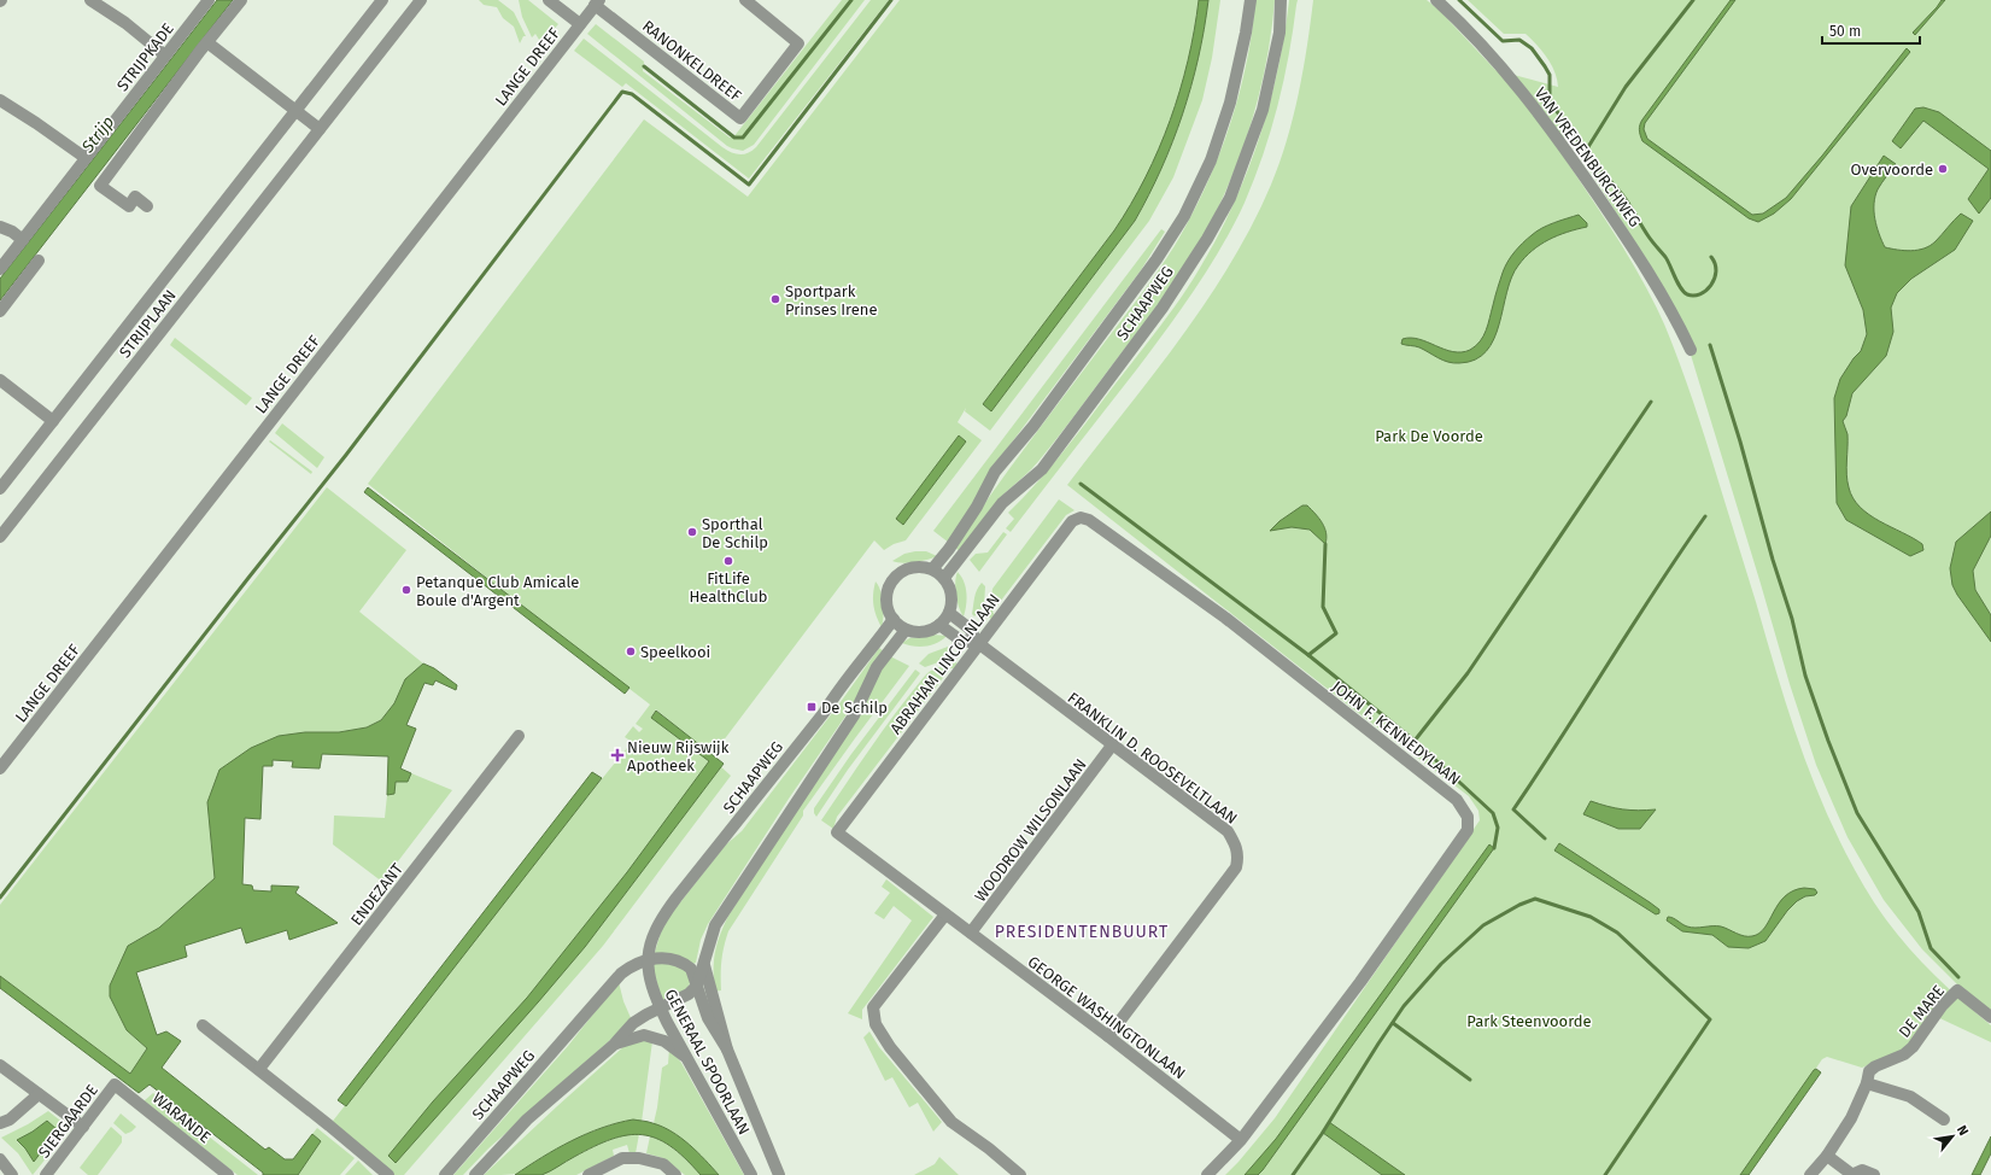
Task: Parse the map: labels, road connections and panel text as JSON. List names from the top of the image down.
{
  "streets": {
    "street": [
      "STRIJPKADE",
      "RANONKELDREEF",
      "LANGE DREEF",
      "VAN VREDENBURCHWEG",
      "SCHAAPWEG",
      "STRIJPLAAN",
      "ABRAHAM LINCOLNLAAN",
      "JOHN F. KENNEDYLAAN",
      "FRANKLIN D. ROOSEVELTLAAN",
      "WOODROW WILSONLAAN",
      "ENDEZANT",
      "DE MARE",
      "GEORGE WASHINGTONLAAN",
      "GENERAAL SPOORLAAN",
      "WARANDE",
      "SIERGAARDE"
    ]
  },
  "crossings": [
    ["RANONKELDREEF", "LANGE DREEF"],
    ["SCHAAPWEG", "FRANKLIN D. ROOSEVELTLAAN"],
    ["SCHAAPWEG", "GENERAAL SPOORLAAN"],
    ["ABRAHAM LINCOLNLAAN", "JOHN F. KENNEDYLAAN"],
    ["ABRAHAM LINCOLNLAAN", "FRANKLIN D. ROOSEVELTLAAN"],
    ["ABRAHAM LINCOLNLAAN", "GEORGE WASHINGTONLAAN"],
    ["JOHN F. KENNEDYLAAN", "GEORGE WASHINGTONLAAN"],
    ["FRANKLIN D. ROOSEVELTLAAN", "WOODROW WILSONLAAN"],
    ["FRANKLIN D. ROOSEVELTLAAN", "GEORGE WASHINGTONLAAN"],
    ["WOODROW WILSONLAAN", "GEORGE WASHINGTONLAAN"],
    ["WARANDE", "SIERGAARDE"]
  ],
  "districts": ["PRESIDENTENBUURT"],
  "water": ["Strijp"],
  "parks": ["Park De Voorde", "Park Steenvoorde"],
  "places": {
    "other": [
      "Overvoorde",
      "Sportpark Prinses Irene",
      "Sporthal De Schilp",
      "FitLife HealthClub",
      "Petanque Club Amicale Boule d'Argent",
      "Speelkooi"
    ],
    "transit": ["De Schilp"],
    "health": ["Nieuw Rijswijk Apotheek"]
  },
  "scale_bar": "50 m",
  "north": "top right"
}
